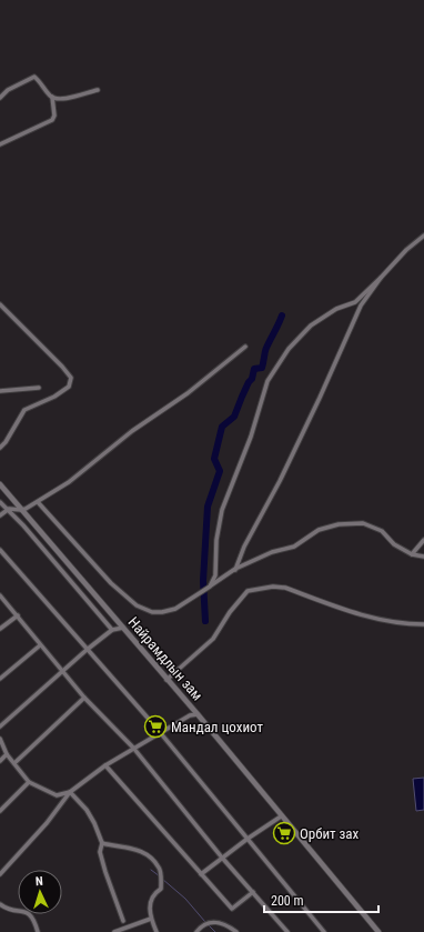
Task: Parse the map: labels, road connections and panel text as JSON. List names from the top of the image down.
{
  "streets": {
    "main road": ["Найрамдлын зам"]
  },
  "places": {
    "supermarket": ["Мандал цохиот", "Орбит зах"]
  },
  "scale_bar": "200 m",
  "north": "top"
}
